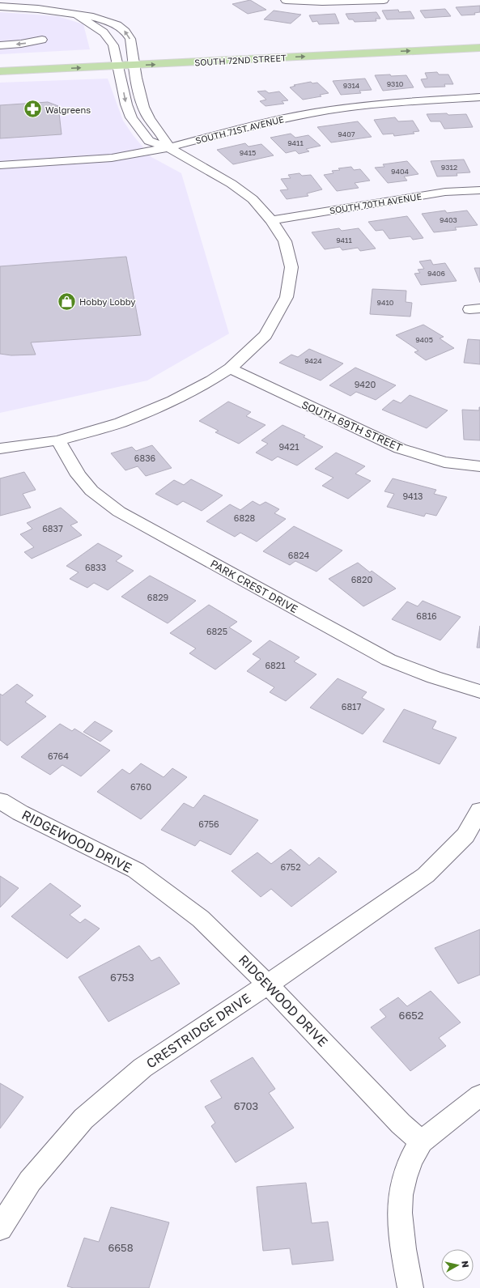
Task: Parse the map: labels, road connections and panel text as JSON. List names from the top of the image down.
{
  "streets": {
    "main road": ["SOUTH 72ND STREET"],
    "street": [
      "SOUTH 71ST AVENUE",
      "SOUTH 70TH AVENUE",
      "SOUTH 69TH STREET",
      "PARK CREST DRIVE",
      "RIDGEWOOD DRIVE",
      "CRESTRIDGE DRIVE"
    ]
  },
  "crossings": [
    ["RIDGEWOOD DRIVE", "CRESTRIDGE DRIVE"]
  ],
  "places": {
    "pharmacy": ["Walgreens"],
    "shop": ["Hobby Lobby"]
  },
  "house_numbers": [
    "9310",
    "9314",
    "9407",
    "9411",
    "9415",
    "9312",
    "9404",
    "9403",
    "9411",
    "9406",
    "9410",
    "9405",
    "9424",
    "9420",
    "9421",
    "6836",
    "9413",
    "6828",
    "6837",
    "6824",
    "6833",
    "6820",
    "6829",
    "6816",
    "6825",
    "6821",
    "6817",
    "6764",
    "6760",
    "6756",
    "6752",
    "6753",
    "6652",
    "6703",
    "6658"
  ],
  "north": "right"
}
